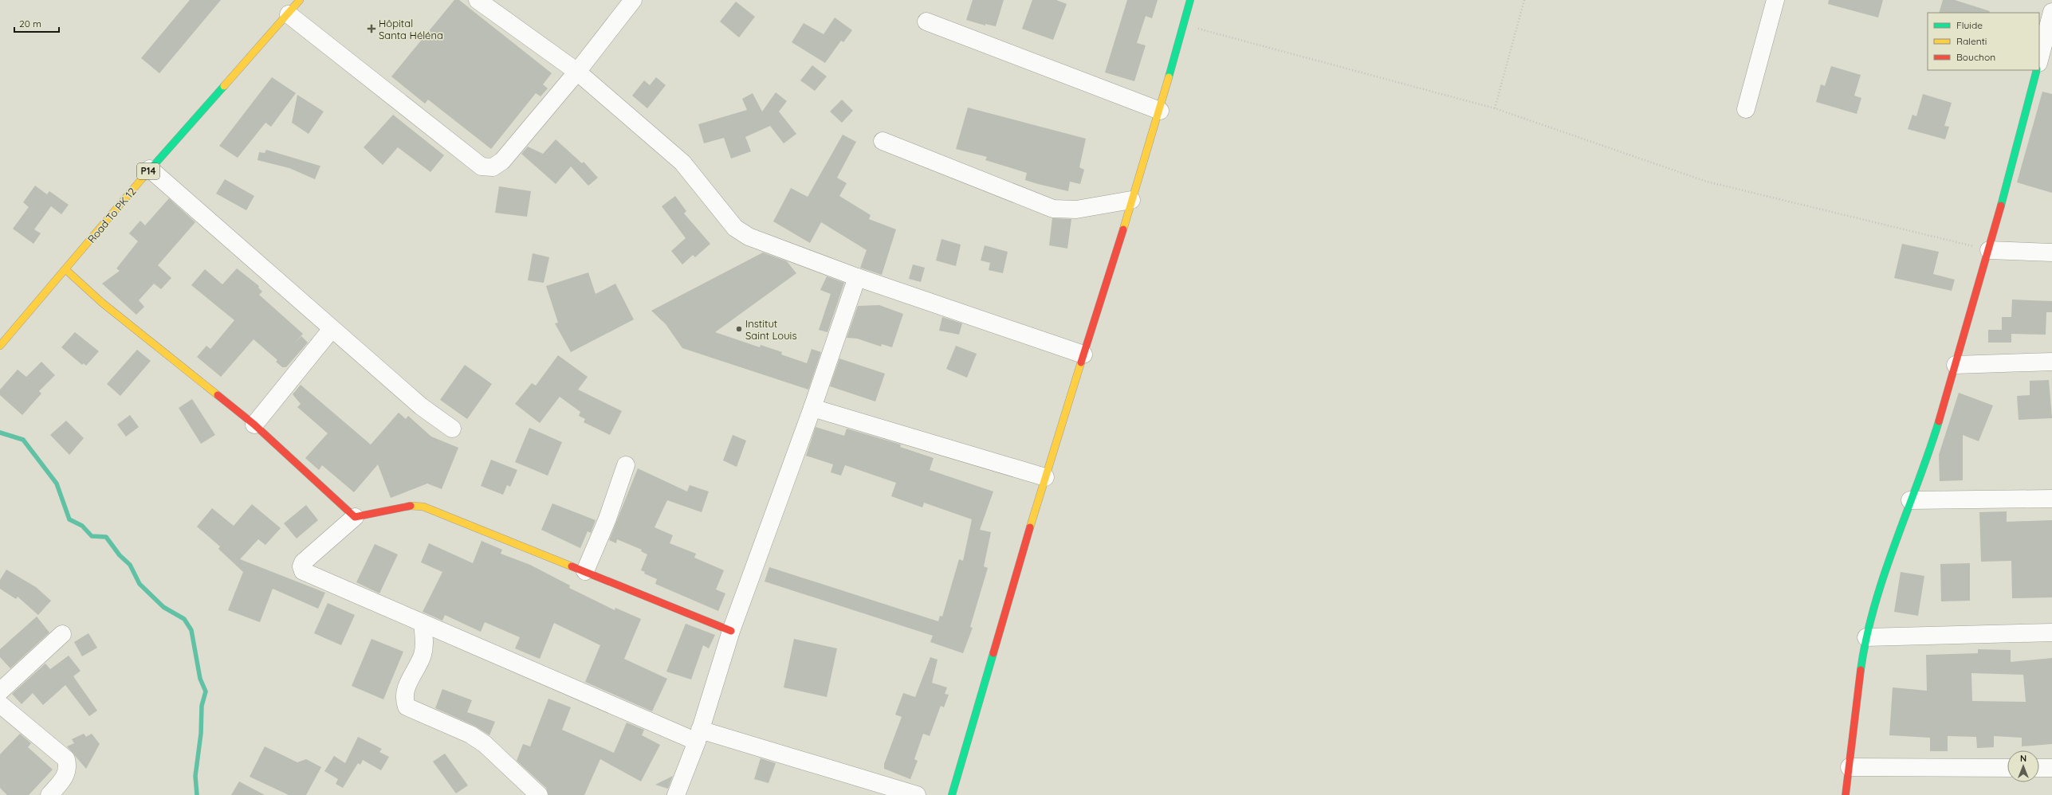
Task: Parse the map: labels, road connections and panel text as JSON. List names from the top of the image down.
{
  "streets": {
    "street": ["P14", "Road To PK 12"]
  },
  "places": {
    "health": ["Hôpital Santa Héléna"],
    "other": ["Institut Saint Louis"]
  },
  "legend": ["Fluide", "Ralenti", "Bouchon"],
  "scale_bar": "20 m",
  "north": "top"
}
